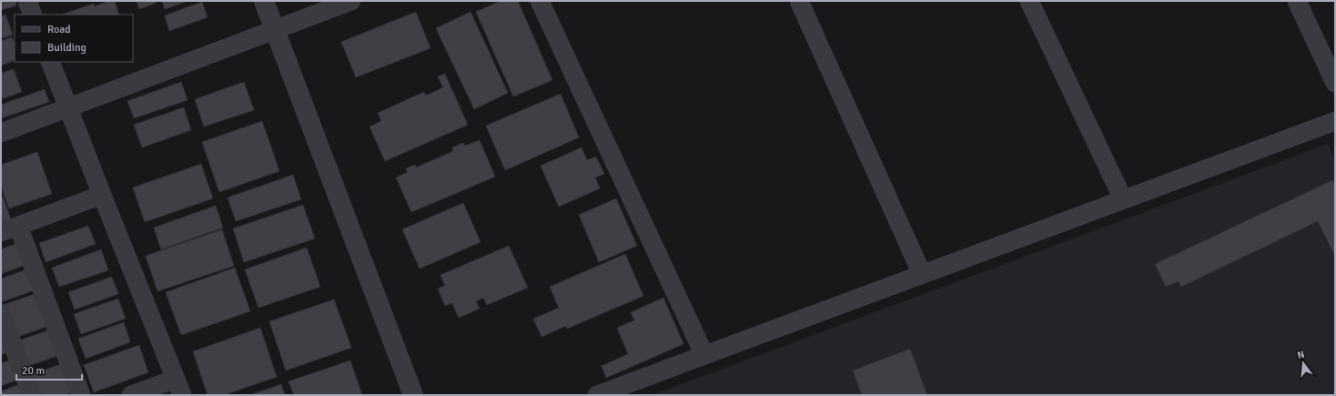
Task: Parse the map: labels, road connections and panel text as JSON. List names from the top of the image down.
{
  "legend": ["Road", "Building"],
  "scale_bar": "20 m",
  "north": "top"
}
